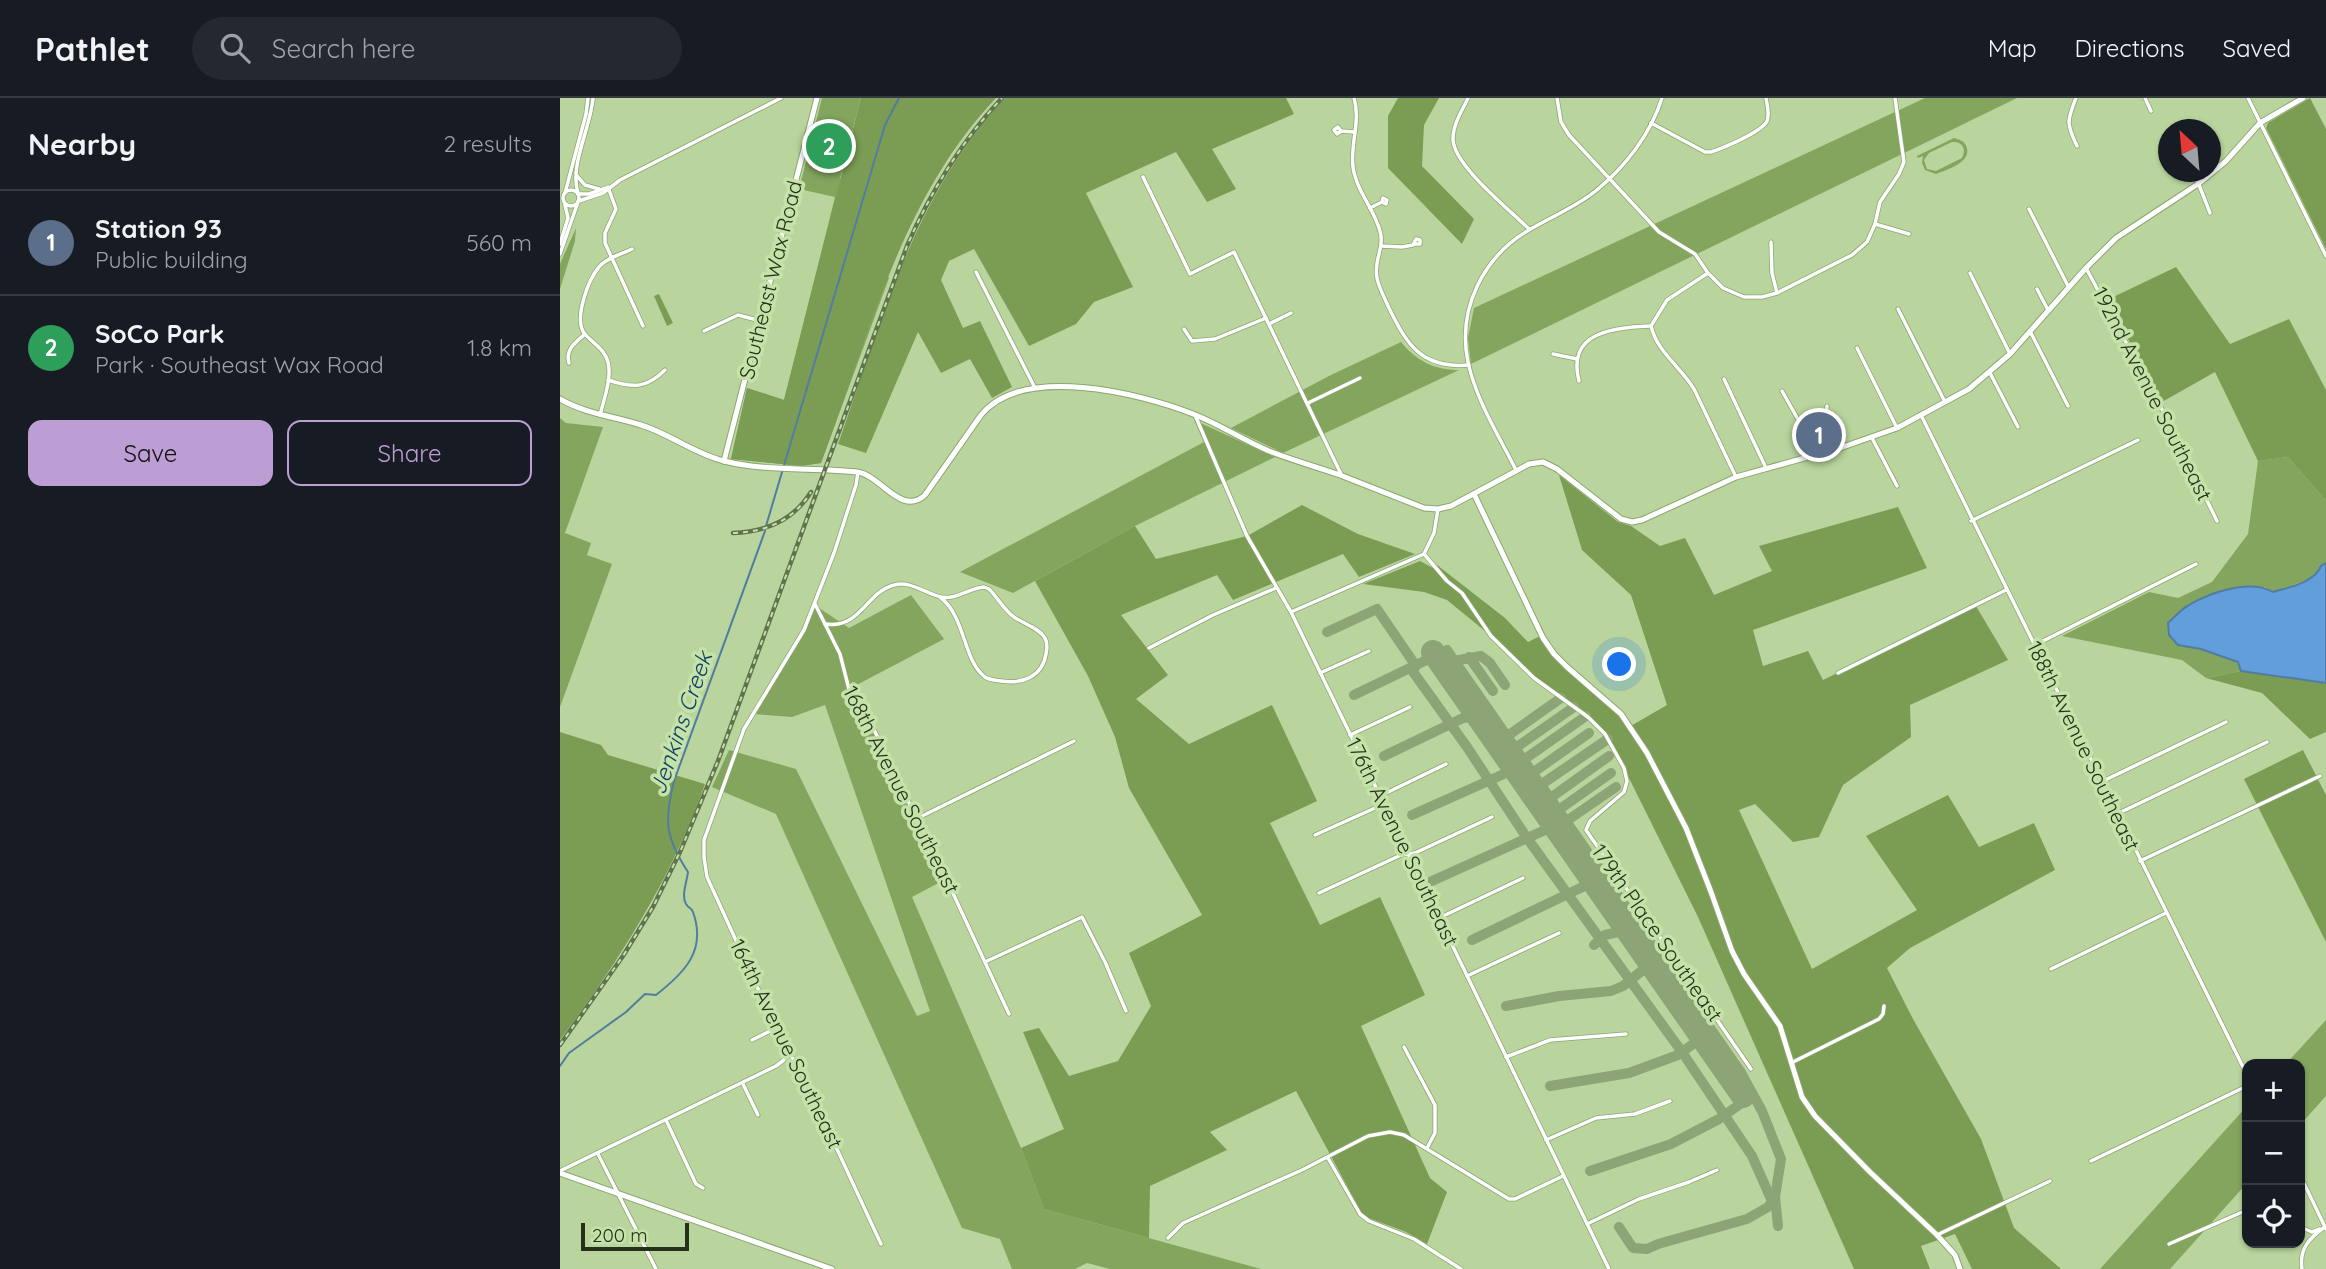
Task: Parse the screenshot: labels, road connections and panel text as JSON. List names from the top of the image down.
{
  "streets": {
    "street": [
      "Southeast Wax Road",
      "192nd Avenue Southeast",
      "188th Avenue Southeast",
      "168th Avenue Southeast",
      "176th Avenue Southeast",
      "179th Place Southeast",
      "164th Avenue Southeast"
    ]
  },
  "crossings": [
    ["168th Avenue Southeast", "164th Avenue Southeast"]
  ],
  "water": ["Jenkins Creek"],
  "scale_bar": "200 m",
  "north": "top left",
  "page": {
    "header": "Pathlet",
    "search": "Search here",
    "nav": ["Map", "Directions", "Saved"],
    "heading": ["Nearby", "2 results"],
    "pins": ["2", "1"],
    "list": [
      {
        "mark": "1",
        "name": "Station 93",
        "note": "Public building",
        "value": "560 m"
      },
      {
        "mark": "2",
        "name": "SoCo Park",
        "note": "Park · Southeast Wax Road",
        "value": "1.8 km"
      }
    ],
    "buttons": ["Save", "Share"],
    "map_buttons": ["+", "−"],
    "scale": "200 m"
  }
}
